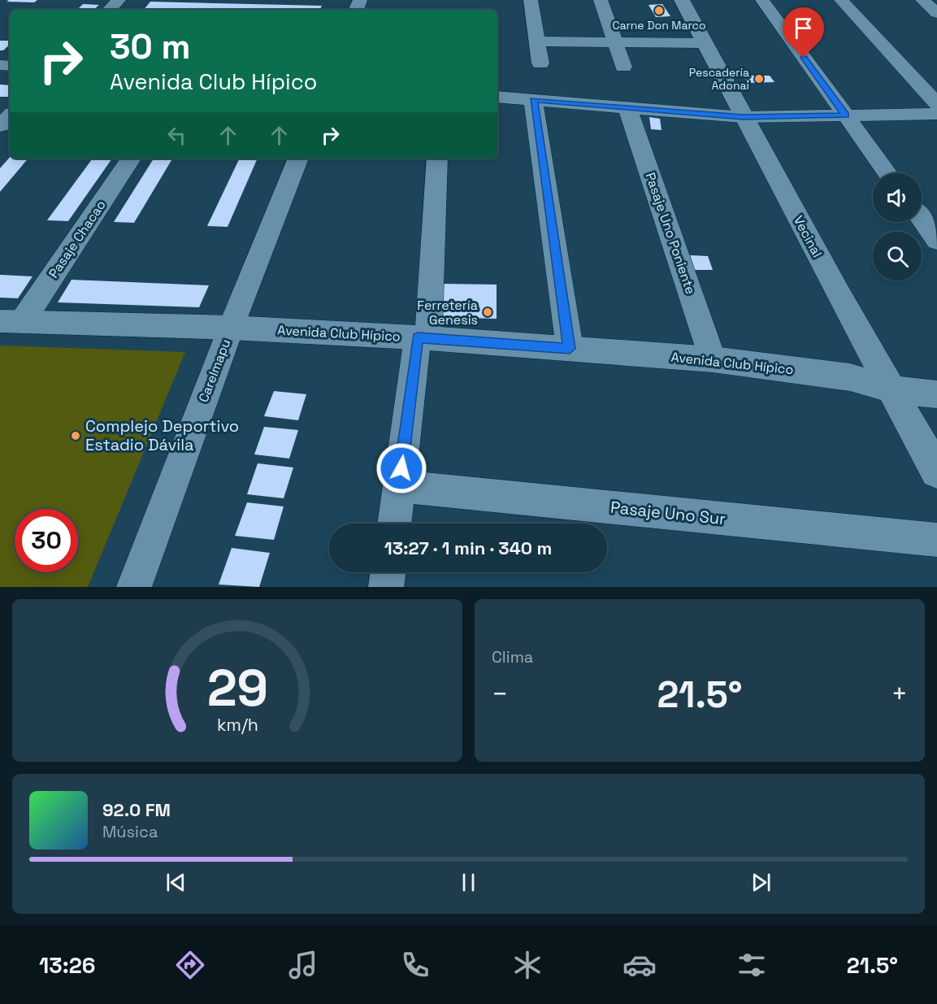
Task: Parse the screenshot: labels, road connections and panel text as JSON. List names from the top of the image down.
{
  "streets": {
    "street": [
      "Pasaje Uno Poniente",
      "Vecinal",
      "Pasaje Chacao",
      "Avenida Club Hípico",
      "Carelmapu",
      "Pasaje Uno Sur"
    ]
  },
  "crossings": [
    ["Pasaje Uno Poniente", "Avenida Club Hípico"],
    ["Vecinal", "Avenida Club Hípico"],
    ["Pasaje Chacao", "Avenida Club Hípico"],
    ["Avenida Club Hípico", "Carelmapu"]
  ],
  "places": [
    "Carne Don Marco",
    "Pescadería Adonai",
    "Ferretería Genesis",
    "Complejo Deportivo Estadio Dávila"
  ],
  "page": {
    "turn": ["30 m", "Avenida Club Hípico"],
    "limit": "30",
    "trip": "13:27 · 1 min · 340 m",
    "tile": "Clima",
    "heat": ["−", "21.5°", "+"],
    "song": ["92.0 FM", "Música"],
    "tabs": ["13:26", "21.5°"],
    "gauge": ["29", "km/h"]
  }
}
